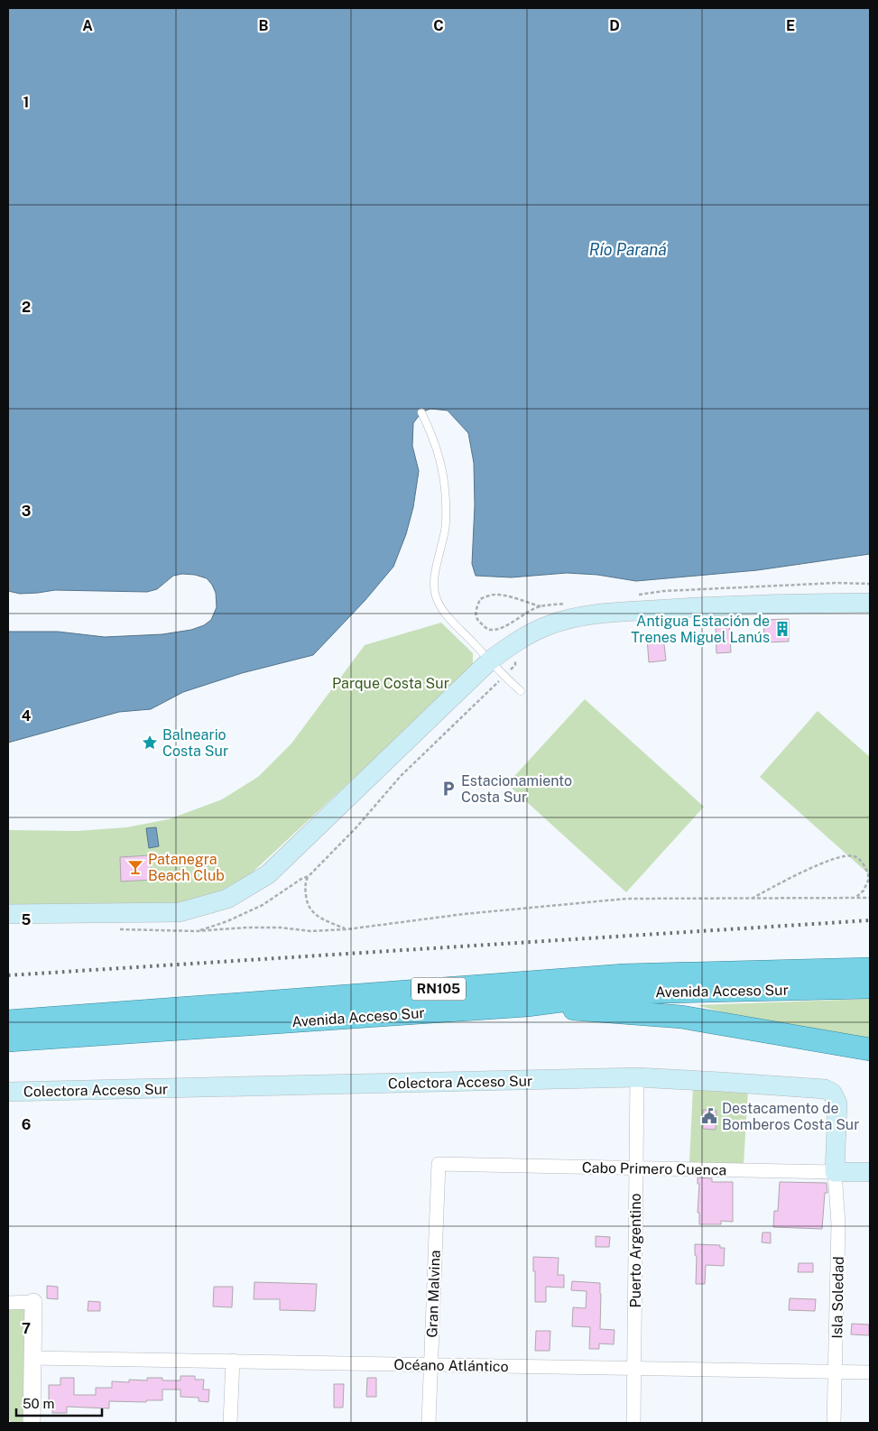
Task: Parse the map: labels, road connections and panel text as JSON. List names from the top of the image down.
{
  "streets": {
    "highway": ["RN105", "Avenida Acceso Sur"],
    "main road": ["Colectora Acceso Sur", "Cabo Primero Cuenca"],
    "street": [
      "Puerto Argentino",
      "Gran Malvina",
      "Isla Soledad",
      "Océano Atlántico"
    ]
  },
  "crossings": [
    ["Colectora Acceso Sur", "Cabo Primero Cuenca"],
    ["Colectora Acceso Sur", "Puerto Argentino"],
    ["Colectora Acceso Sur", "Isla Soledad"],
    ["Cabo Primero Cuenca", "Puerto Argentino"],
    ["Cabo Primero Cuenca", "Gran Malvina"],
    ["Cabo Primero Cuenca", "Isla Soledad"],
    ["Puerto Argentino", "Océano Atlántico"],
    ["Gran Malvina", "Océano Atlántico"],
    ["Isla Soledad", "Océano Atlántico"]
  ],
  "water": ["Río Paraná"],
  "parks": ["Parque Costa Sur"],
  "places": {
    "building": ["Antigua Estación de Trenes Miguel Lanús"],
    "place": ["Balneario Costa Sur"],
    "parking": ["Estacionamiento Costa Sur"],
    "bar": ["Patanegra Beach Club"],
    "public building": ["Destacamento de Bomberos Costa Sur"]
  },
  "scale_bar": "50 m",
  "grid": {
    "columns": [
      "A",
      "B",
      "C",
      "D",
      "E"
    ],
    "rows": [
      "1",
      "2",
      "3",
      "4",
      "5",
      "6",
      "7"
    ]
  }
}
